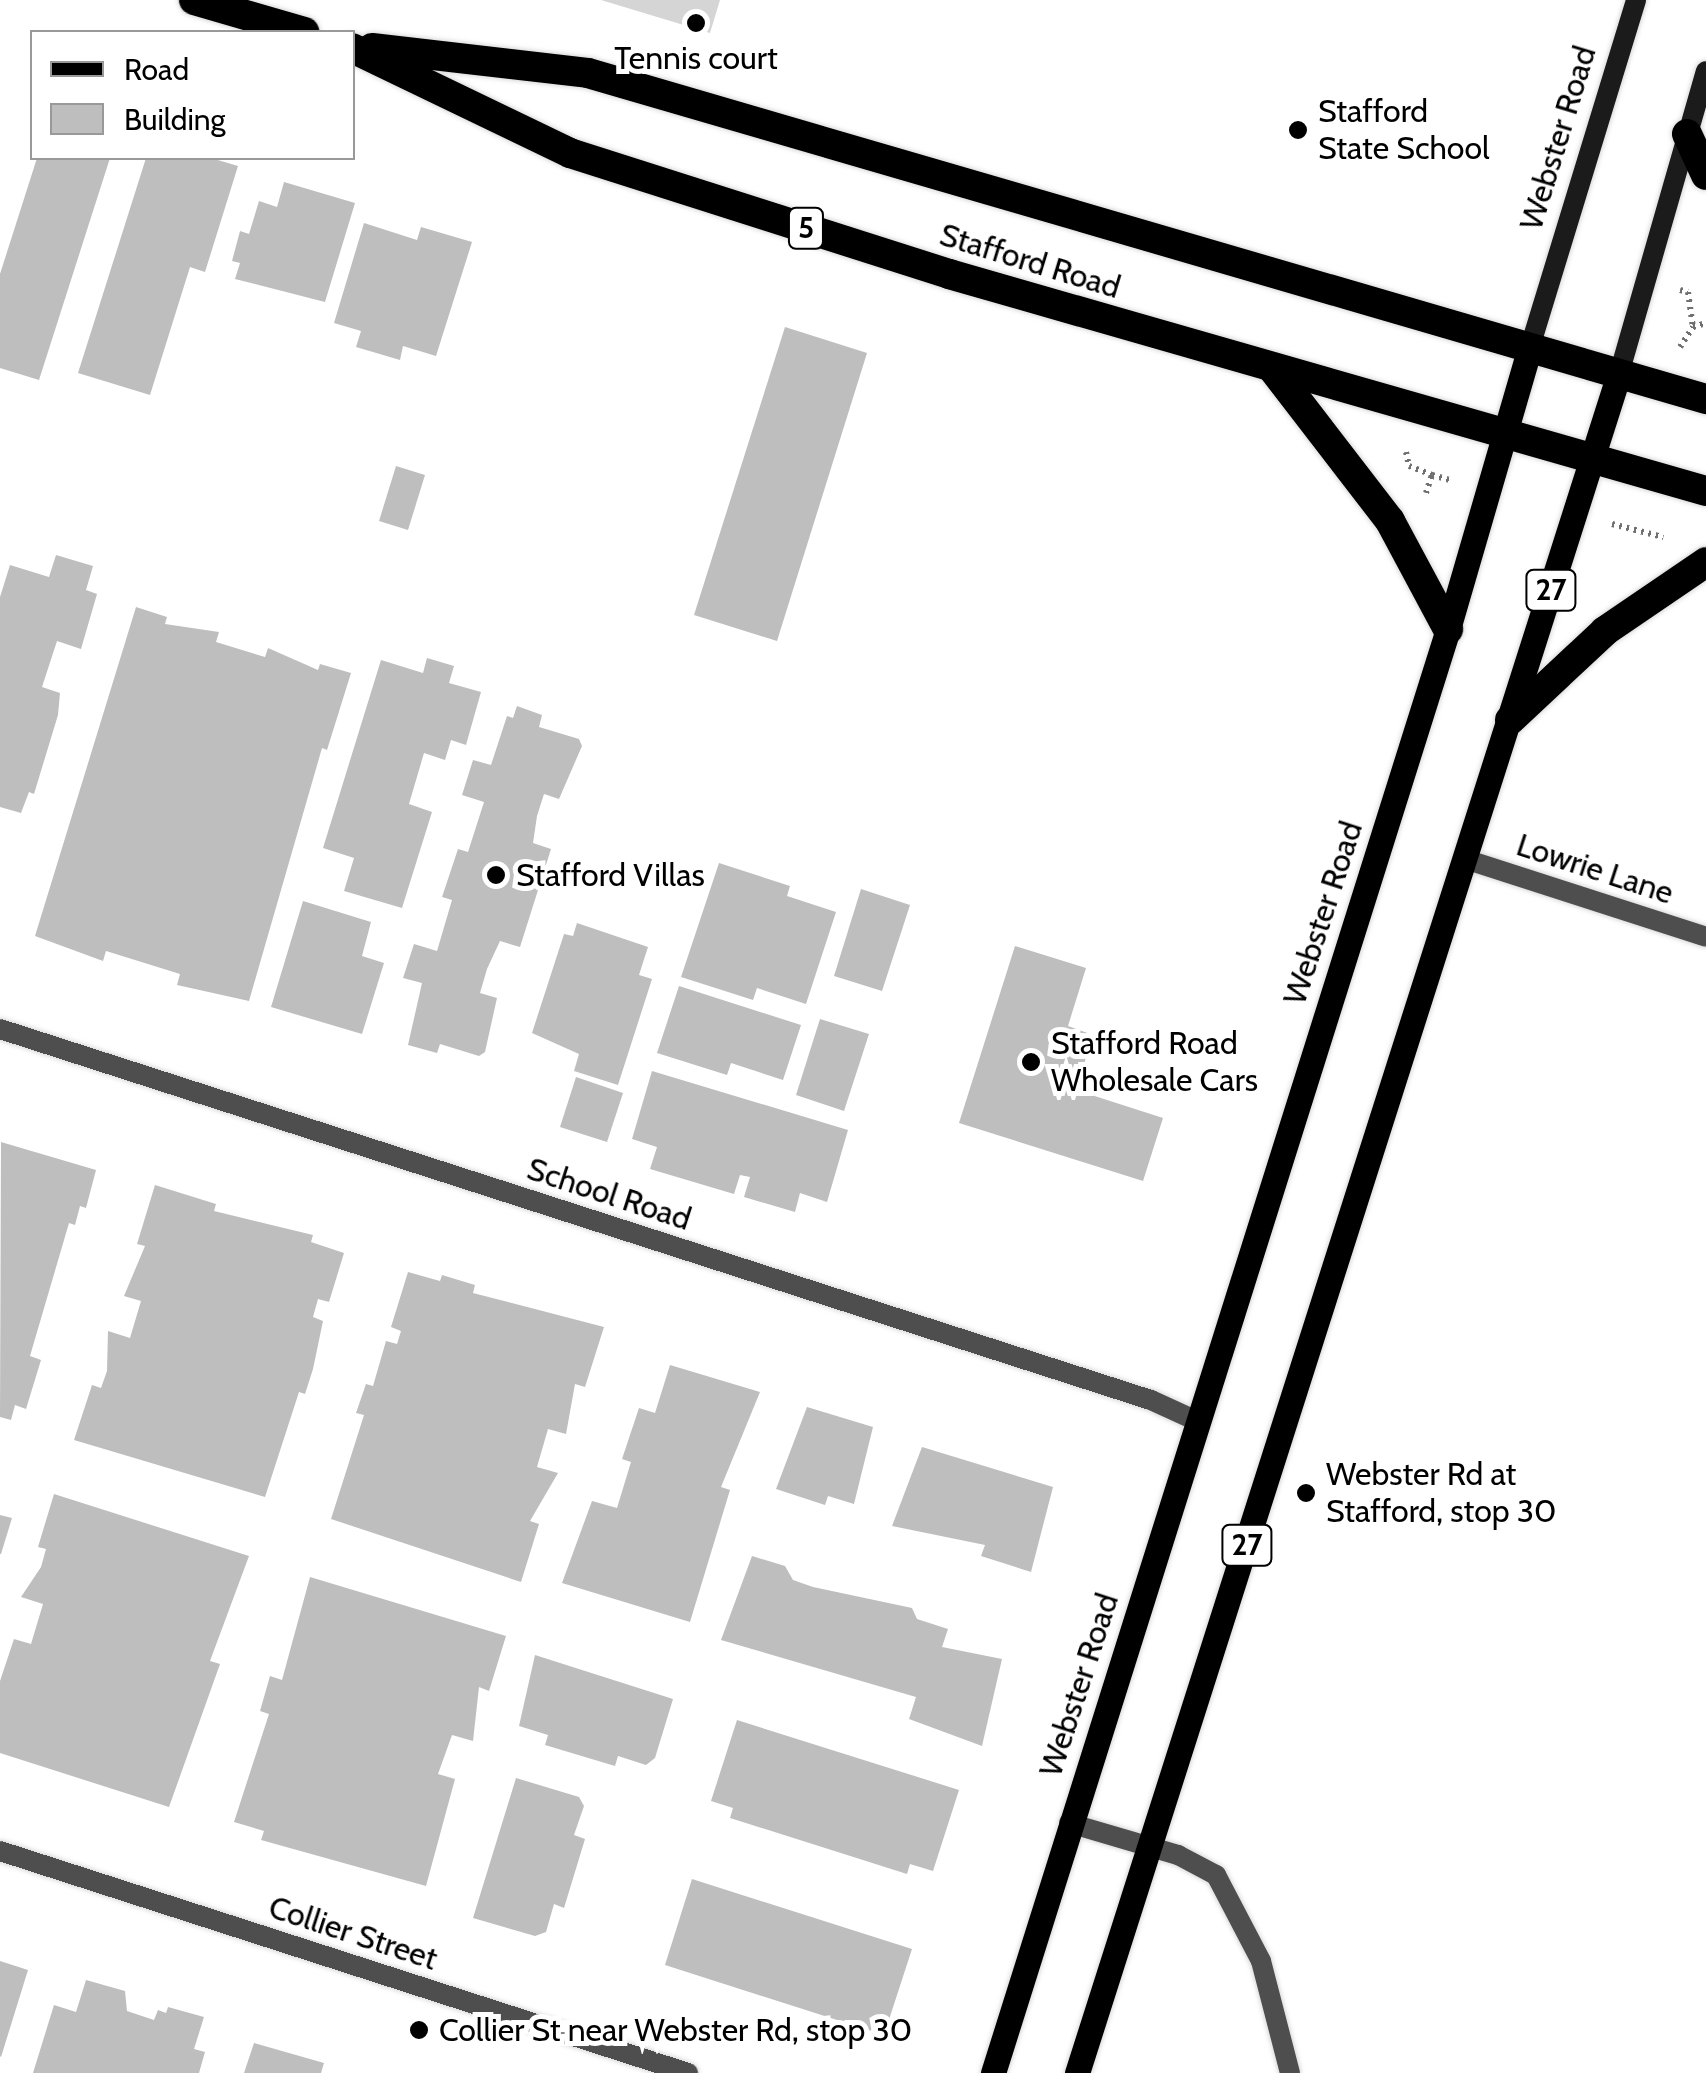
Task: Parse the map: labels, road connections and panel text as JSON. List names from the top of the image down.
{
  "streets": {
    "highway": ["5", "Stafford Road"],
    "main road": ["Webster Road", "27"],
    "street": ["Lowrie Lane", "School Road", "Collier Street"]
  },
  "crossings": [
    ["Webster Road", "Stafford Road"],
    ["Webster Road", "School Road"],
    ["Stafford Road", "27"],
    ["27", "Lowrie Lane"]
  ],
  "places": [
    "Tennis court",
    "Stafford State School",
    "Stafford Villas",
    "Stafford Road Wholesale Cars",
    "Webster Rd at Stafford, stop 30",
    "Collier St near Webster Rd, stop 30"
  ],
  "legend": ["Road", "Building"]
}
